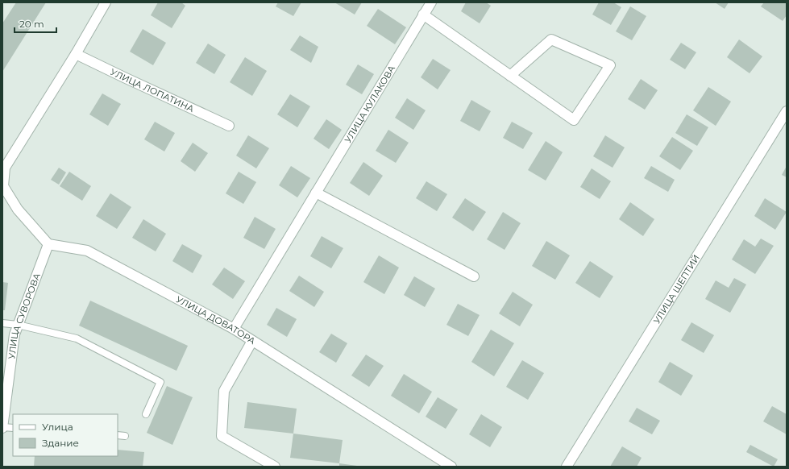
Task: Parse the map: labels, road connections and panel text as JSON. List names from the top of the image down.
{
  "streets": {
    "street": [
      "УЛИЦА ЛОПАТИНА",
      "УЛИЦА КУЛАКОВА",
      "УЛИЦА ШЕПТИЙ",
      "УЛИЦА СУВОРОВА",
      "УЛИЦА ДОВАТОРА"
    ]
  },
  "crossings": [
    ["УЛИЦА КУЛАКОВА", "УЛИЦА ДОВАТОРА"],
    ["УЛИЦА СУВОРОВА", "УЛИЦА ДОВАТОРА"]
  ],
  "legend": ["Улица", "Здание"],
  "scale_bar": "20 m"
}
